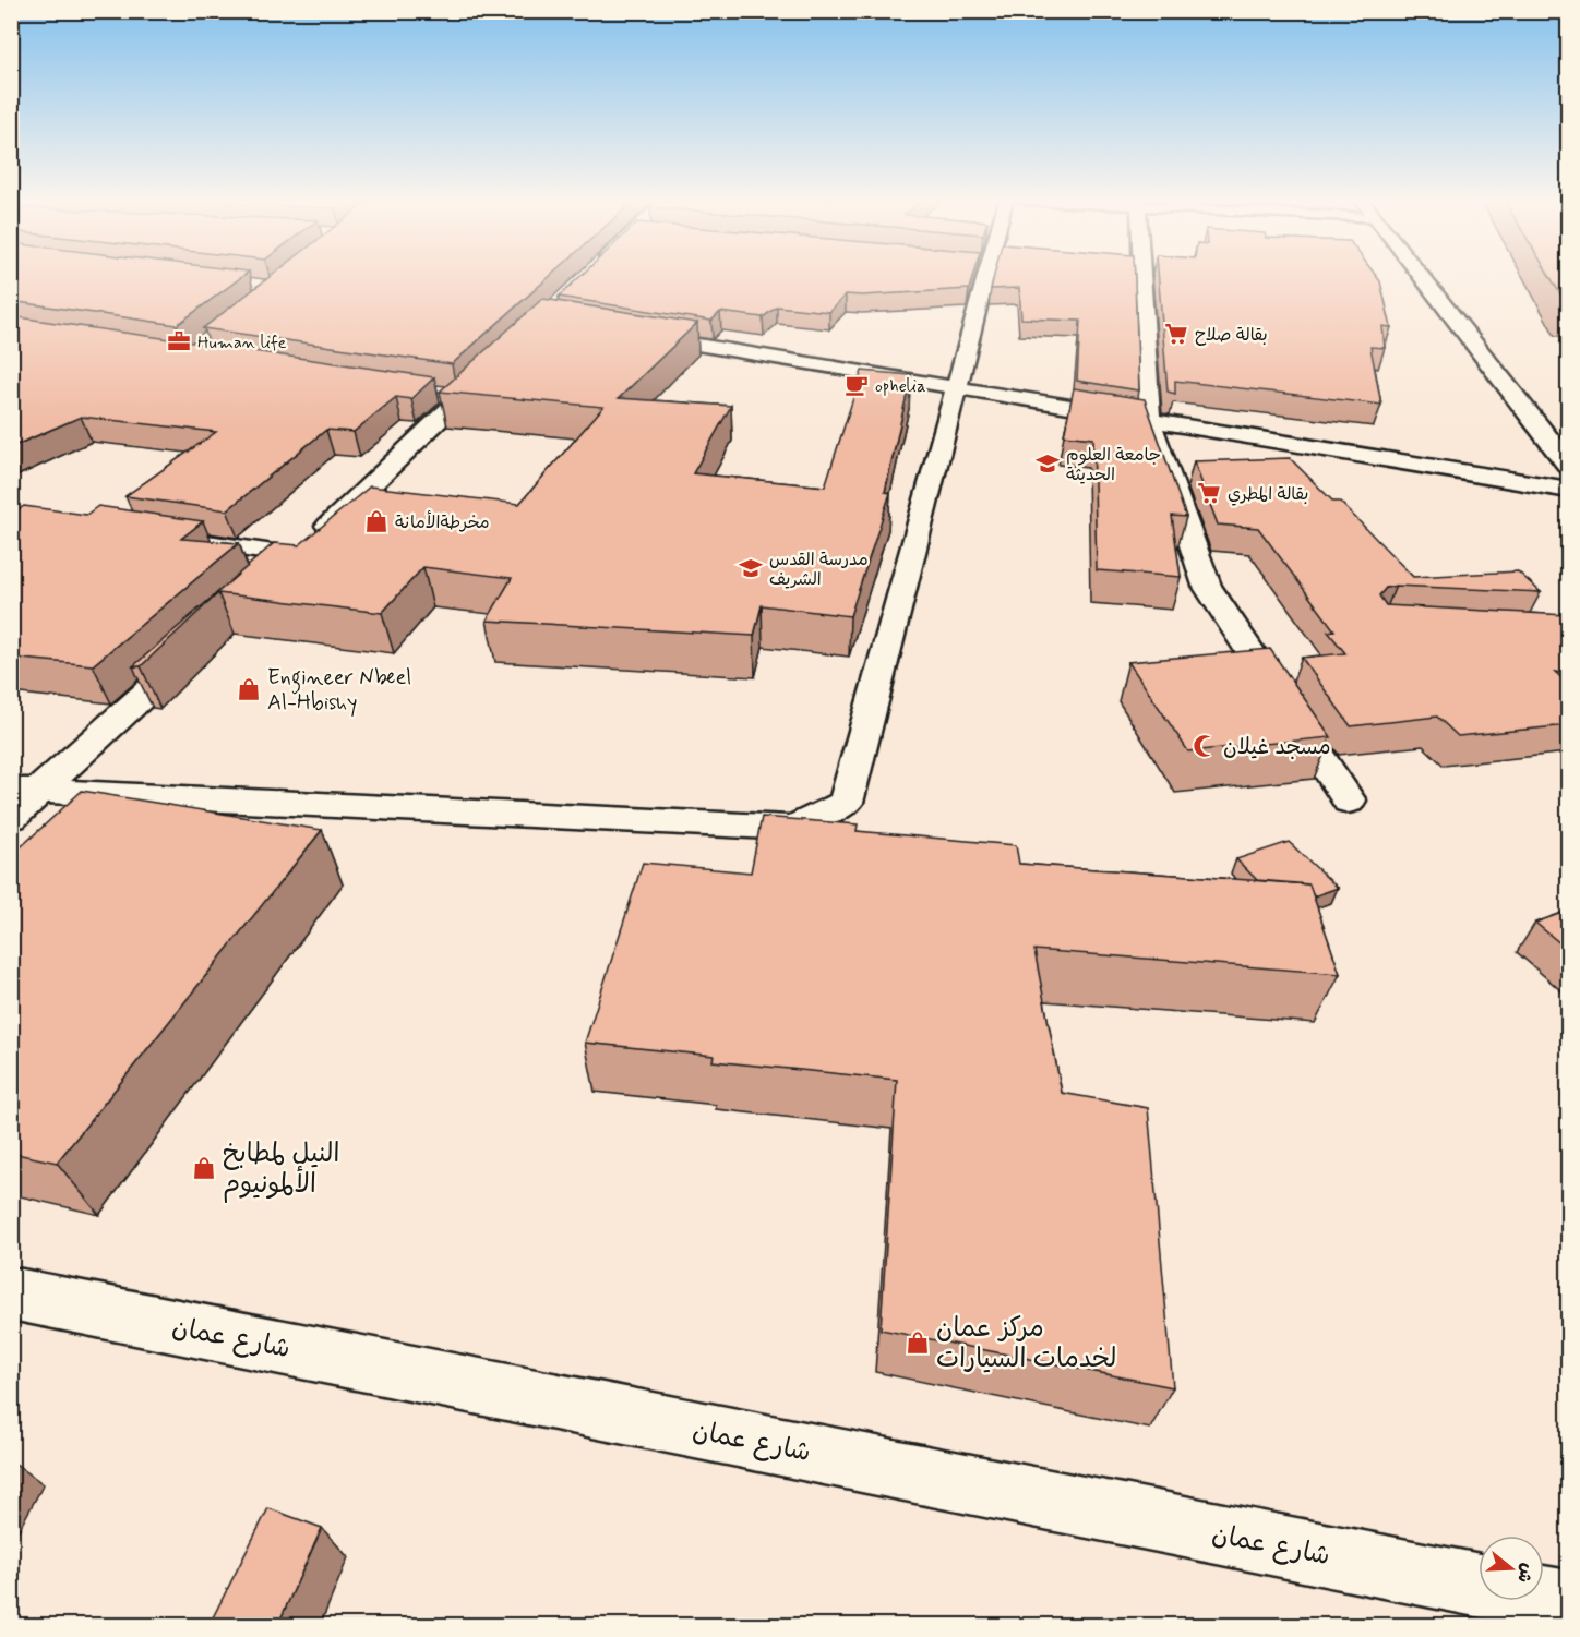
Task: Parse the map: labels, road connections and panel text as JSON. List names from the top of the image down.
{
  "streets": {
    "street": ["شارع عمان"]
  },
  "places": {
    "supermarket": ["بقالة صلاح", "بقالة المطري"],
    "office": ["Human life"],
    "cafe": ["ophelia"],
    "school or university": ["جامعة العلوم الحديثة", "مدرسة القدس الشريف"],
    "shop": [
      "مخرطةالأمانة",
      "Engineer Nbeel Al-Hbishy",
      "النيل لمطابخ الألمونيوم",
      "مركز عمان لخدمات السيارات"
    ],
    "mosque": ["مسجد غيلان"]
  },
  "north": "right"
}
